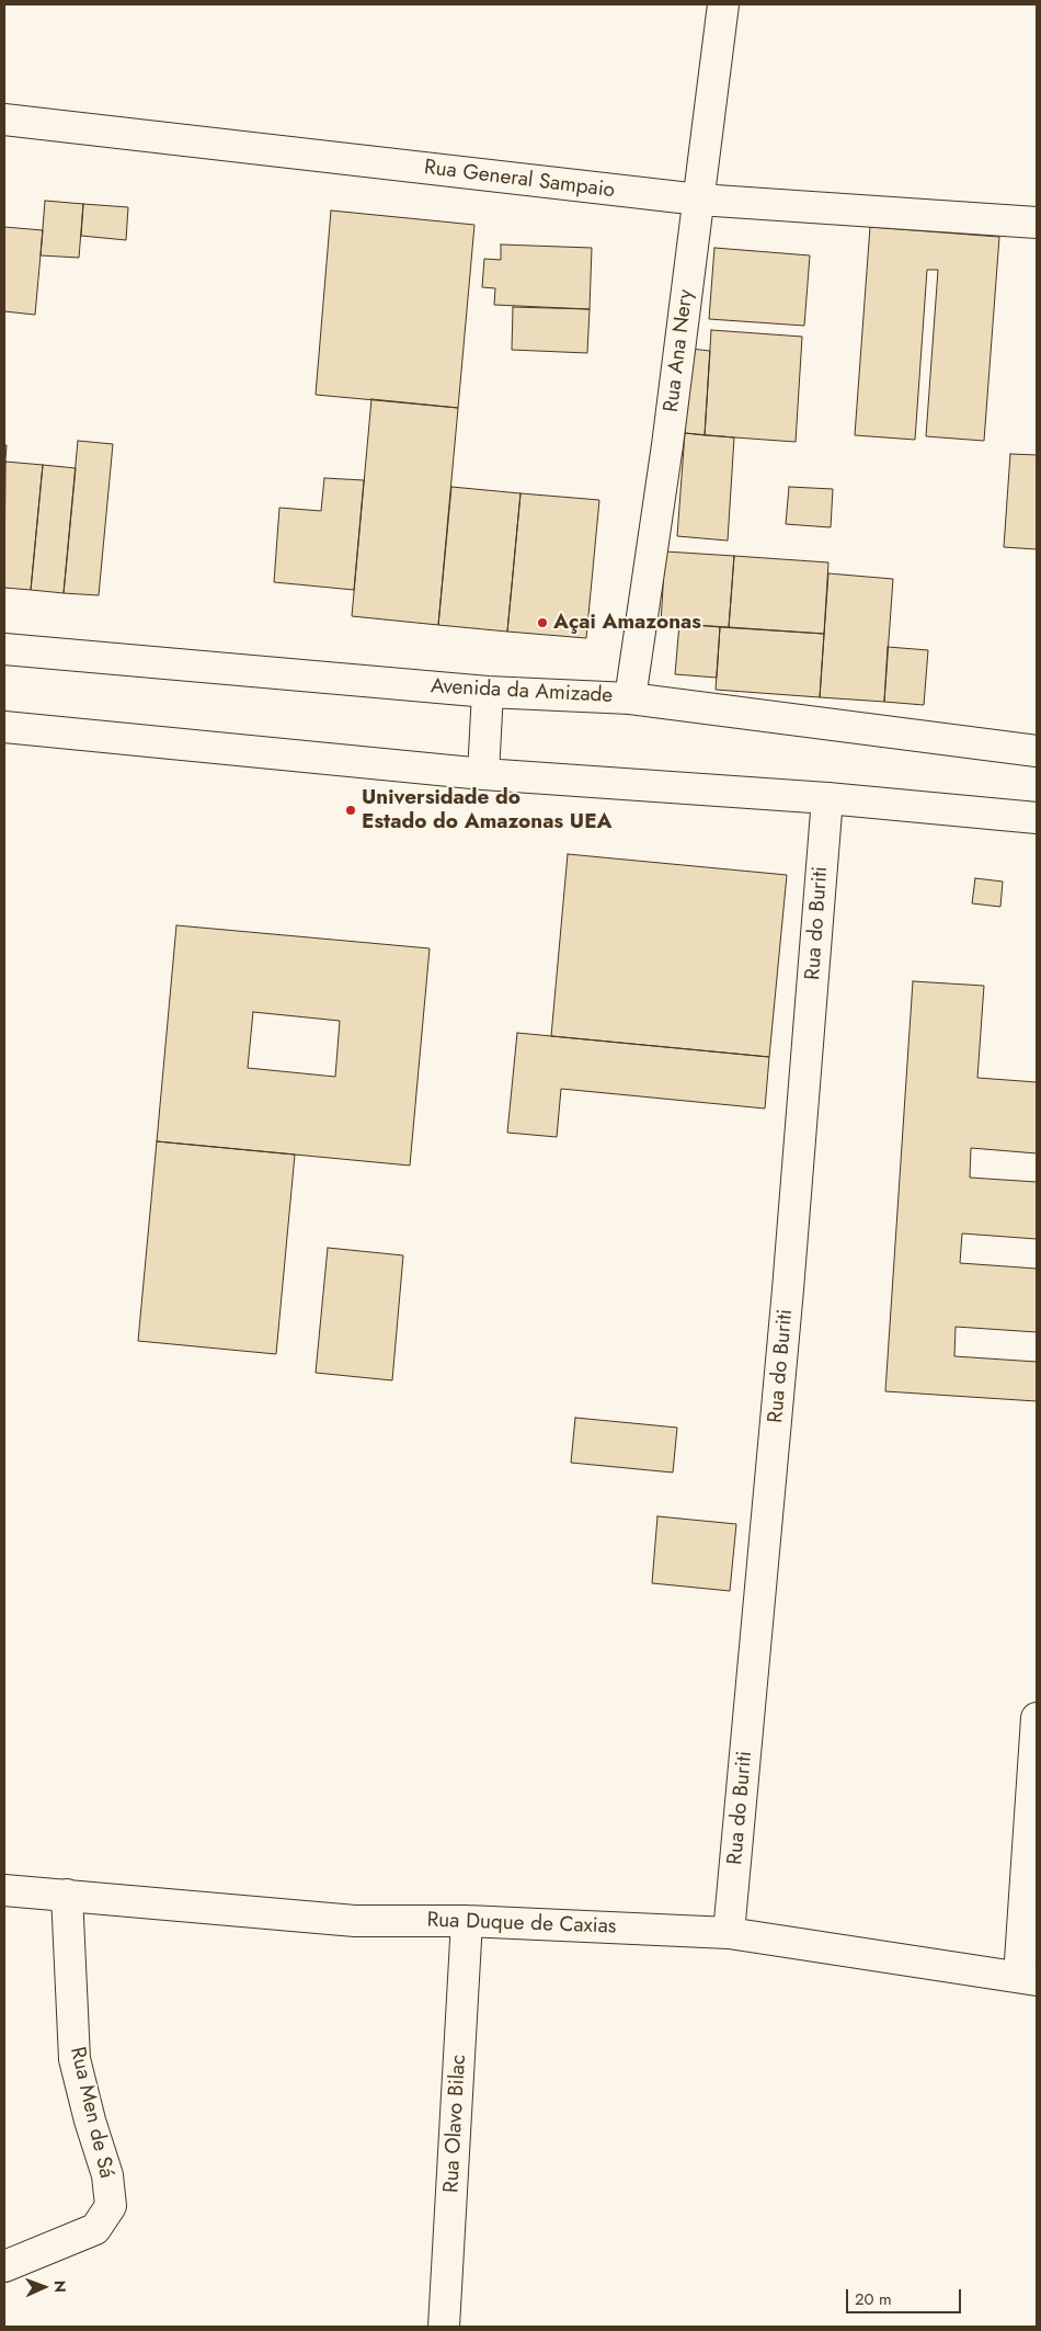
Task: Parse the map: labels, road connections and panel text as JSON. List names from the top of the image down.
{
  "streets": {
    "street": [
      "Rua General Sampaio",
      "Rua Ana Nery",
      "Avenida da Amizade",
      "Rua do Buriti",
      "Rua Duque de Caxias",
      "Rua Men de Sá",
      "Rua Olavo Bilac"
    ]
  },
  "crossings": [
    ["Rua General Sampaio", "Rua Ana Nery"],
    ["Rua Ana Nery", "Avenida da Amizade"],
    ["Rua do Buriti", "Rua Duque de Caxias"],
    ["Rua Duque de Caxias", "Rua Men de Sá"],
    ["Rua Duque de Caxias", "Rua Olavo Bilac"]
  ],
  "places": ["Açai Amazonas", "Universidade do Estado do Amazonas UEA"],
  "scale_bar": "20 m",
  "north": "right"
}
